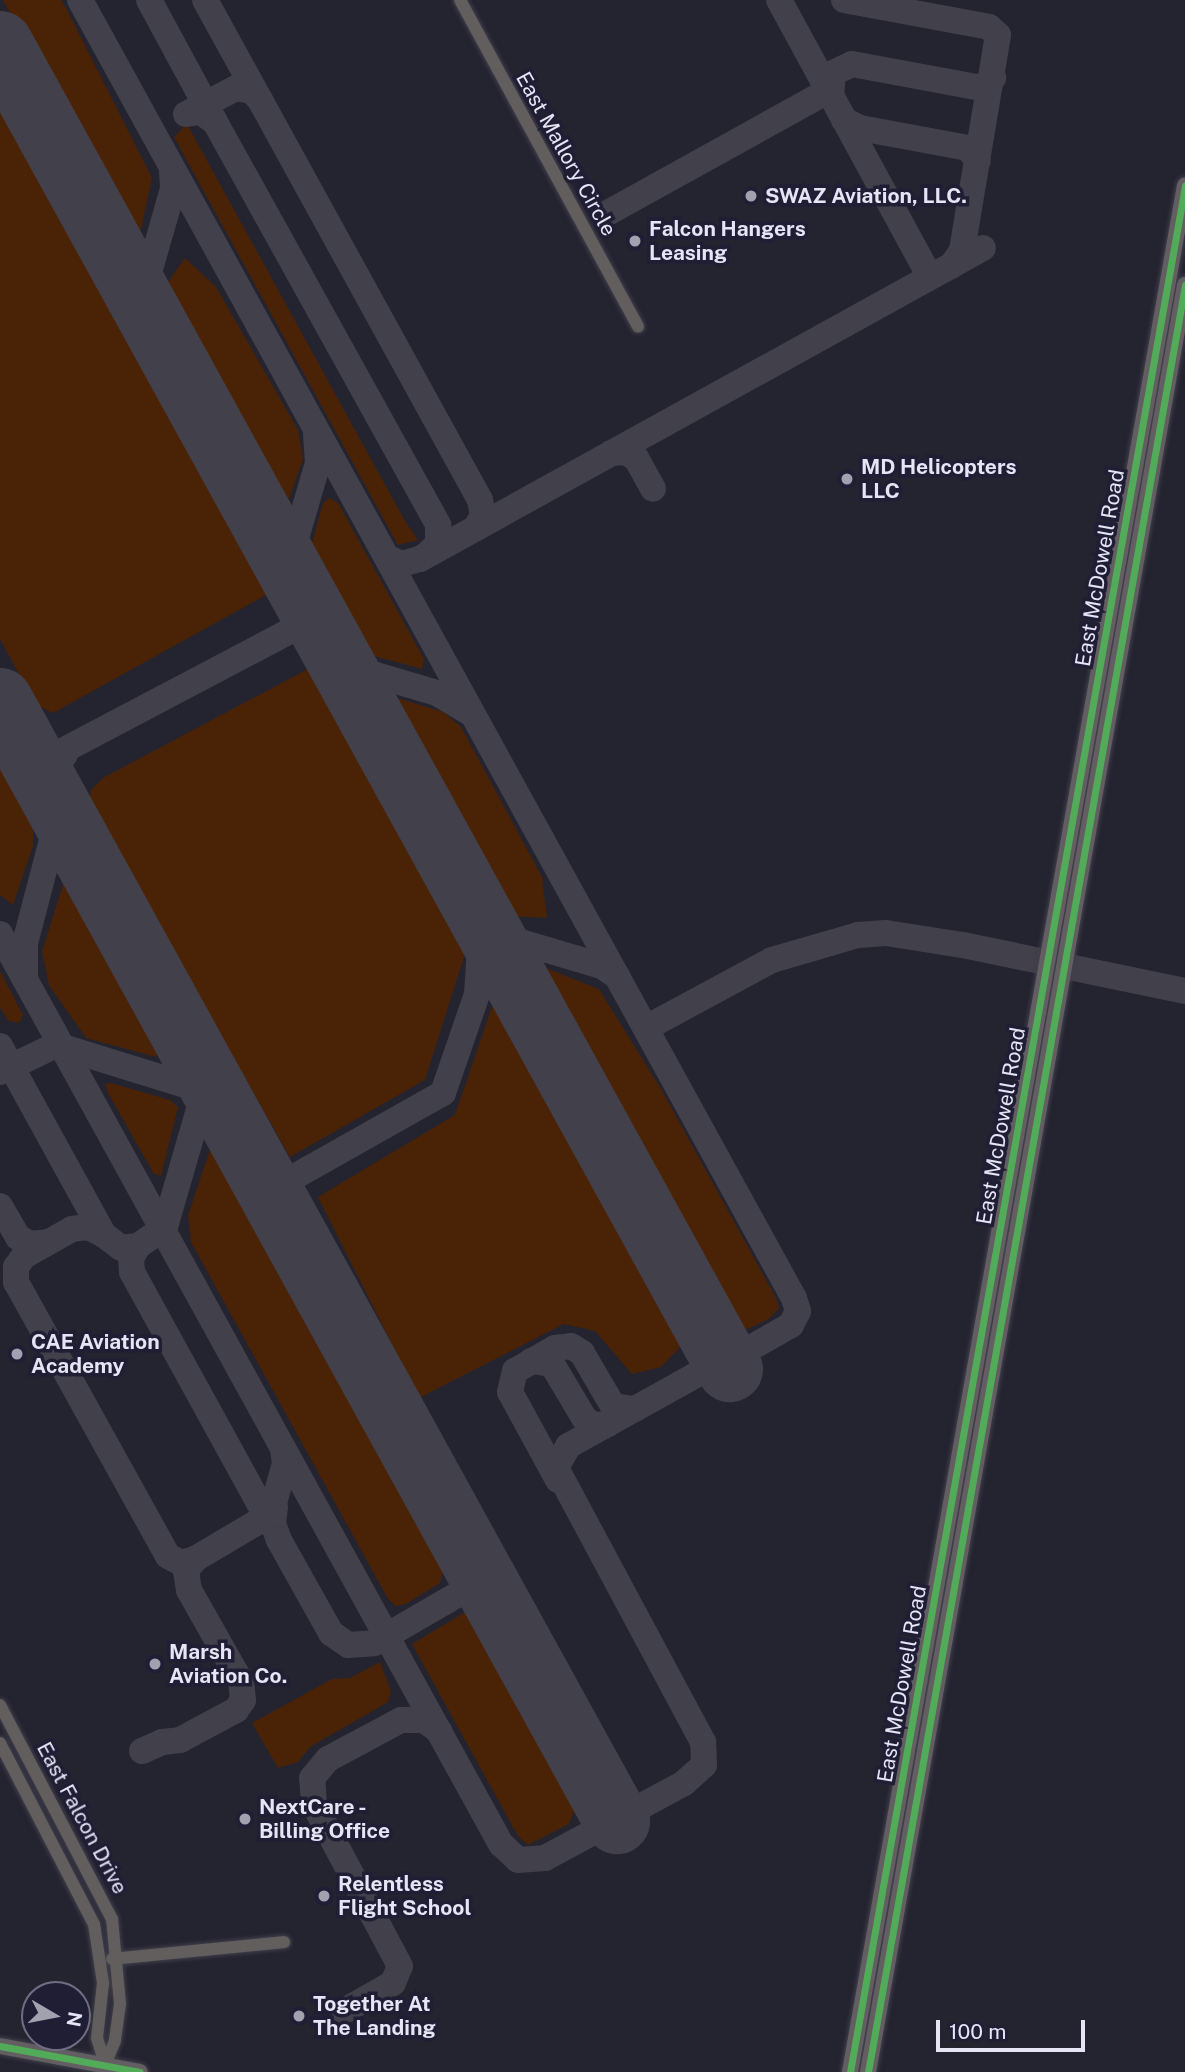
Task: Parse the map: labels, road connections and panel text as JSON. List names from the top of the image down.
{
  "streets": {
    "main road": ["East McDowell Road"],
    "street": ["East Mallory Circle", "East Falcon Drive"]
  },
  "places": [
    "SWAZ Aviation, LLC.",
    "Falcon Hangers Leasing",
    "MD Helicopters LLC",
    "CAE Aviation Academy",
    "Marsh Aviation Co.",
    "NextCare - Billing Office",
    "Relentless Flight School",
    "Together At The Landing"
  ],
  "scale_bar": "100 m",
  "north": "right"
}
